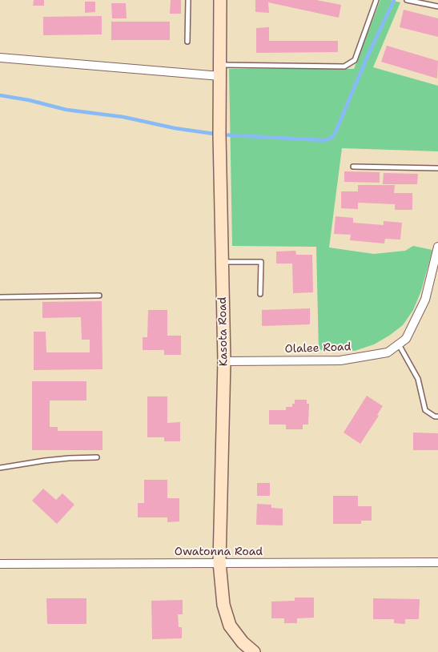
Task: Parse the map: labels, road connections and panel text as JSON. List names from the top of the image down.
{
  "streets": {
    "street": ["Kasota Road", "Olalee Road", "Owatonna Road"]
  },
  "crossings": [
    ["Kasota Road", "Olalee Road"],
    ["Kasota Road", "Owatonna Road"]
  ]
}
